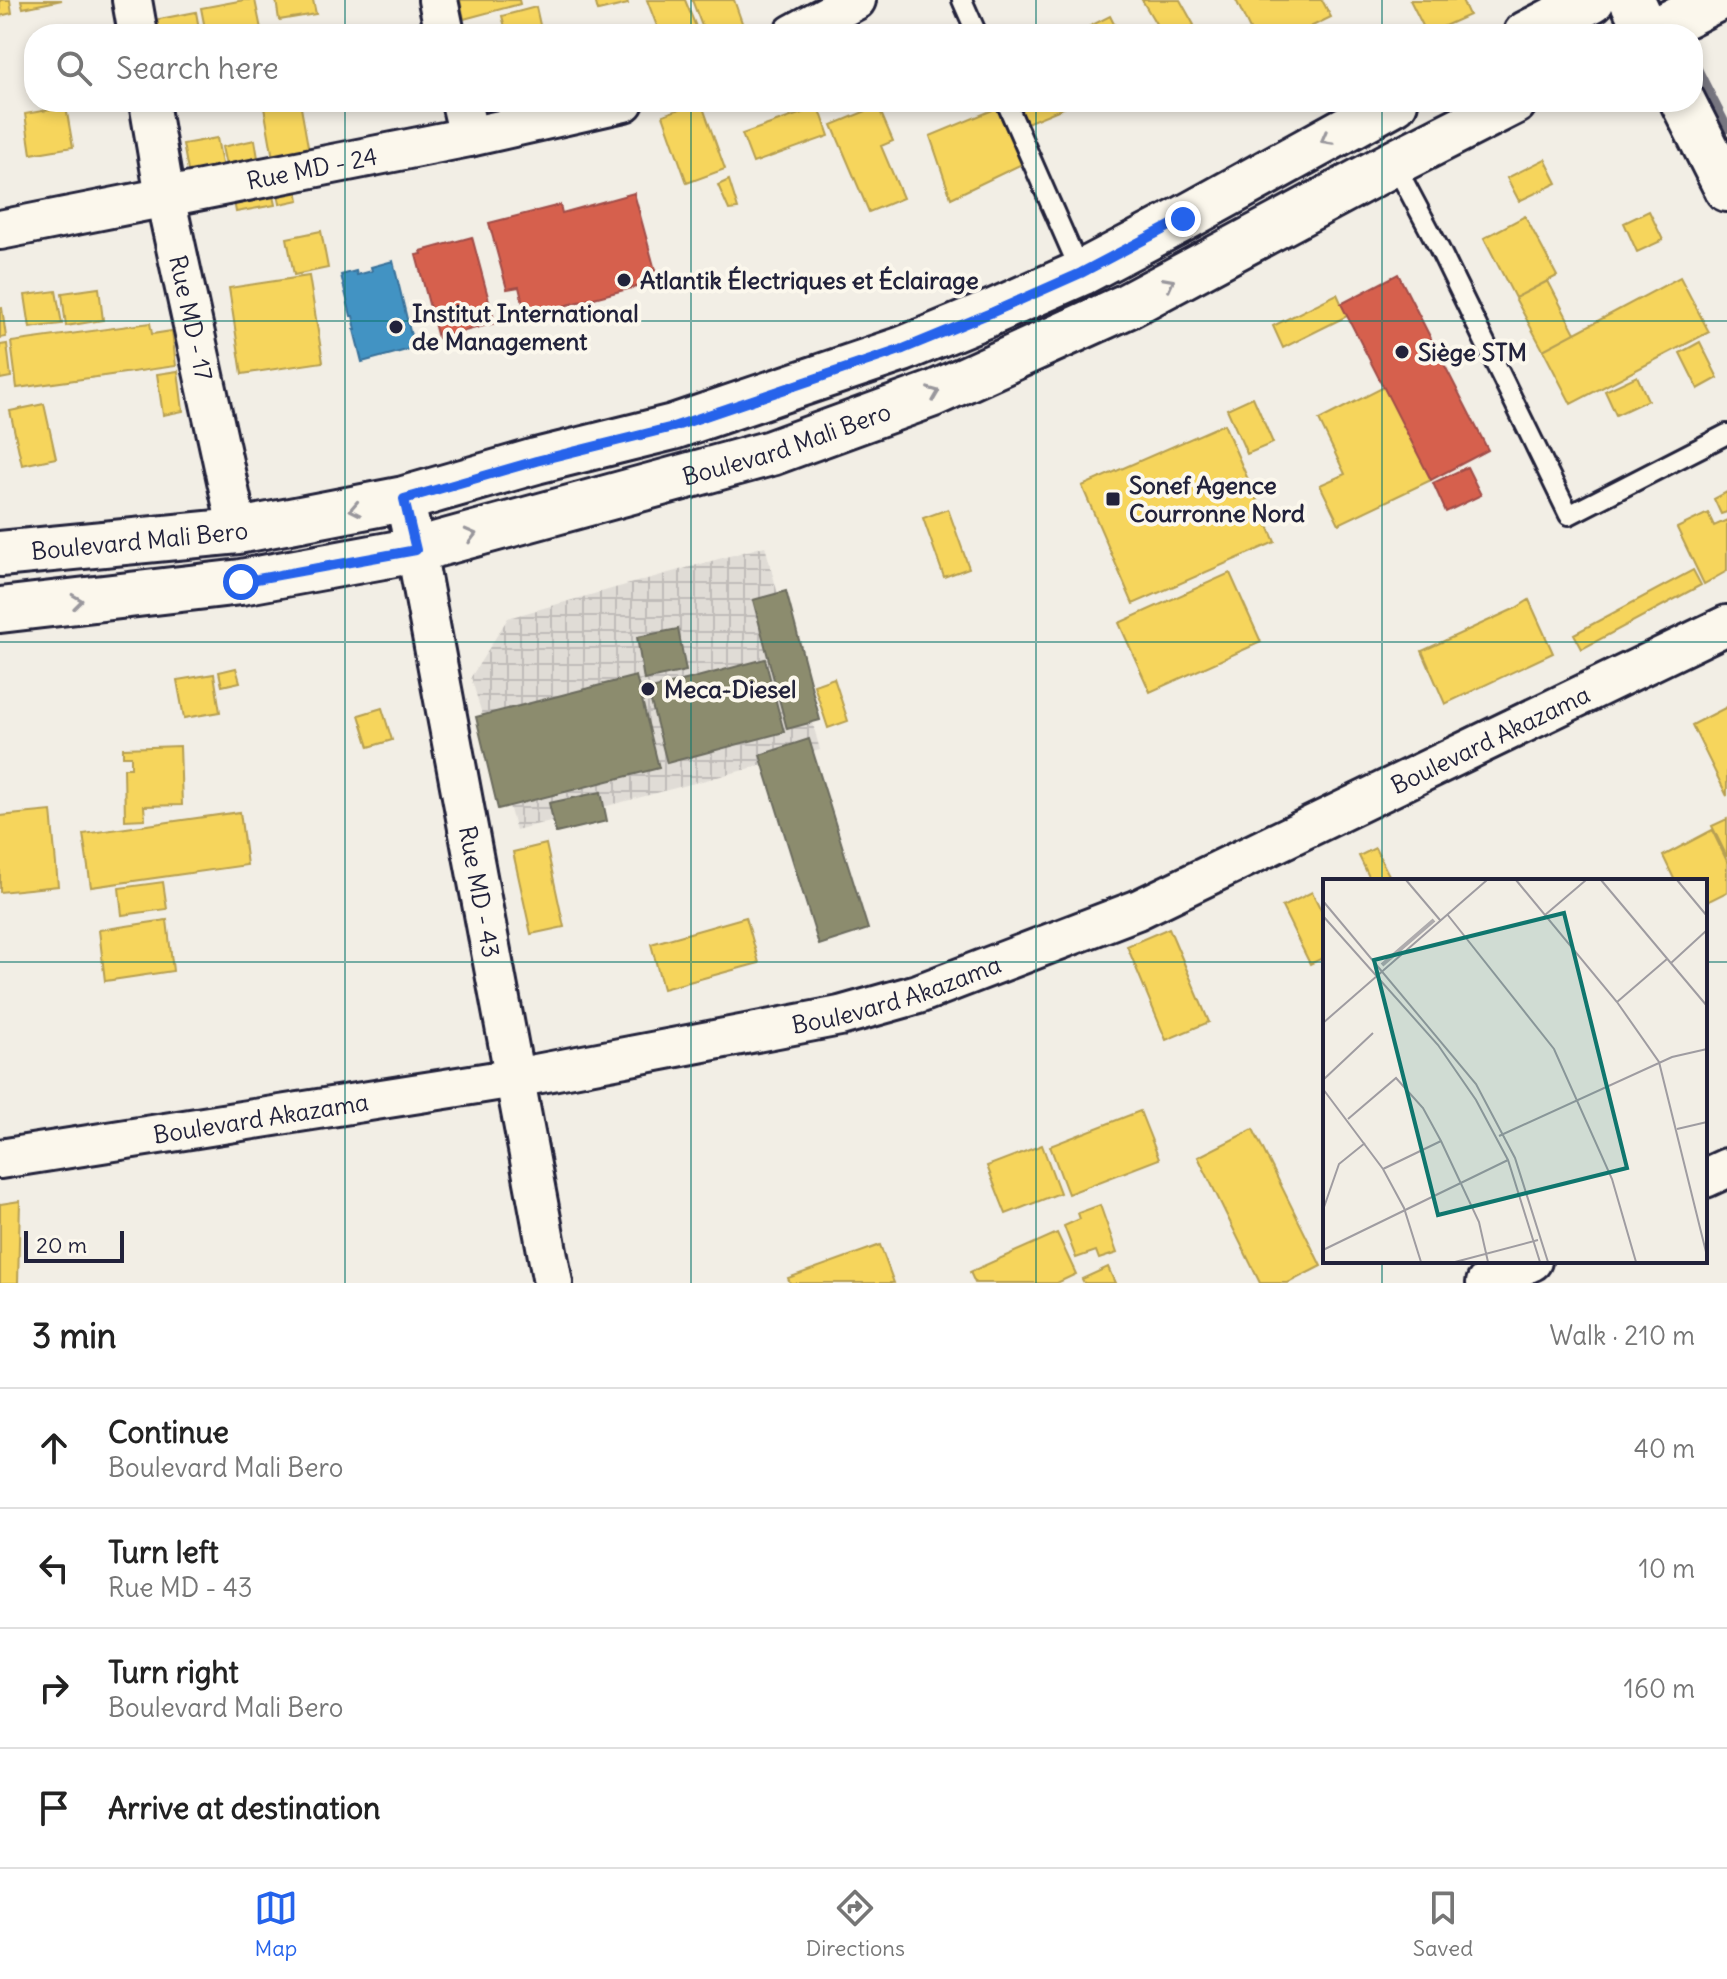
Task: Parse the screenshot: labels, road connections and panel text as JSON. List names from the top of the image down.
{
  "streets": {
    "main road": ["Boulevard Mali Bero"],
    "street": [
      "Rue MD - 24",
      "Rue MD - 17",
      "Boulevard Akazama",
      "Rue MD - 43"
    ]
  },
  "crossings": [
    ["Rue MD - 24", "Rue MD - 17"],
    ["Rue MD - 17", "Boulevard Mali Bero"],
    ["Boulevard Mali Bero", "Rue MD - 43"],
    ["Boulevard Akazama", "Rue MD - 43"]
  ],
  "places": {
    "other": [
      "Atlantik Électriques et Éclairage",
      "Institut International de Management",
      "Siège STM",
      "Meca-Diesel"
    ],
    "transit": ["Sonef Agence Courronne Nord"]
  },
  "scale_bar": "20 m",
  "page": {
    "search": "Search here",
    "scale": "20 m",
    "heading": ["3 min", "Walk · 210 m"],
    "list": [
      ["Continue", "Boulevard Mali Bero", "40 m"],
      ["Turn left", "Rue MD - 43", "10 m"],
      ["Turn right", "Boulevard Mali Bero", "160 m"],
      "Arrive at destination"
    ],
    "nav": ["Map", "Directions", "Saved"]
  }
}
